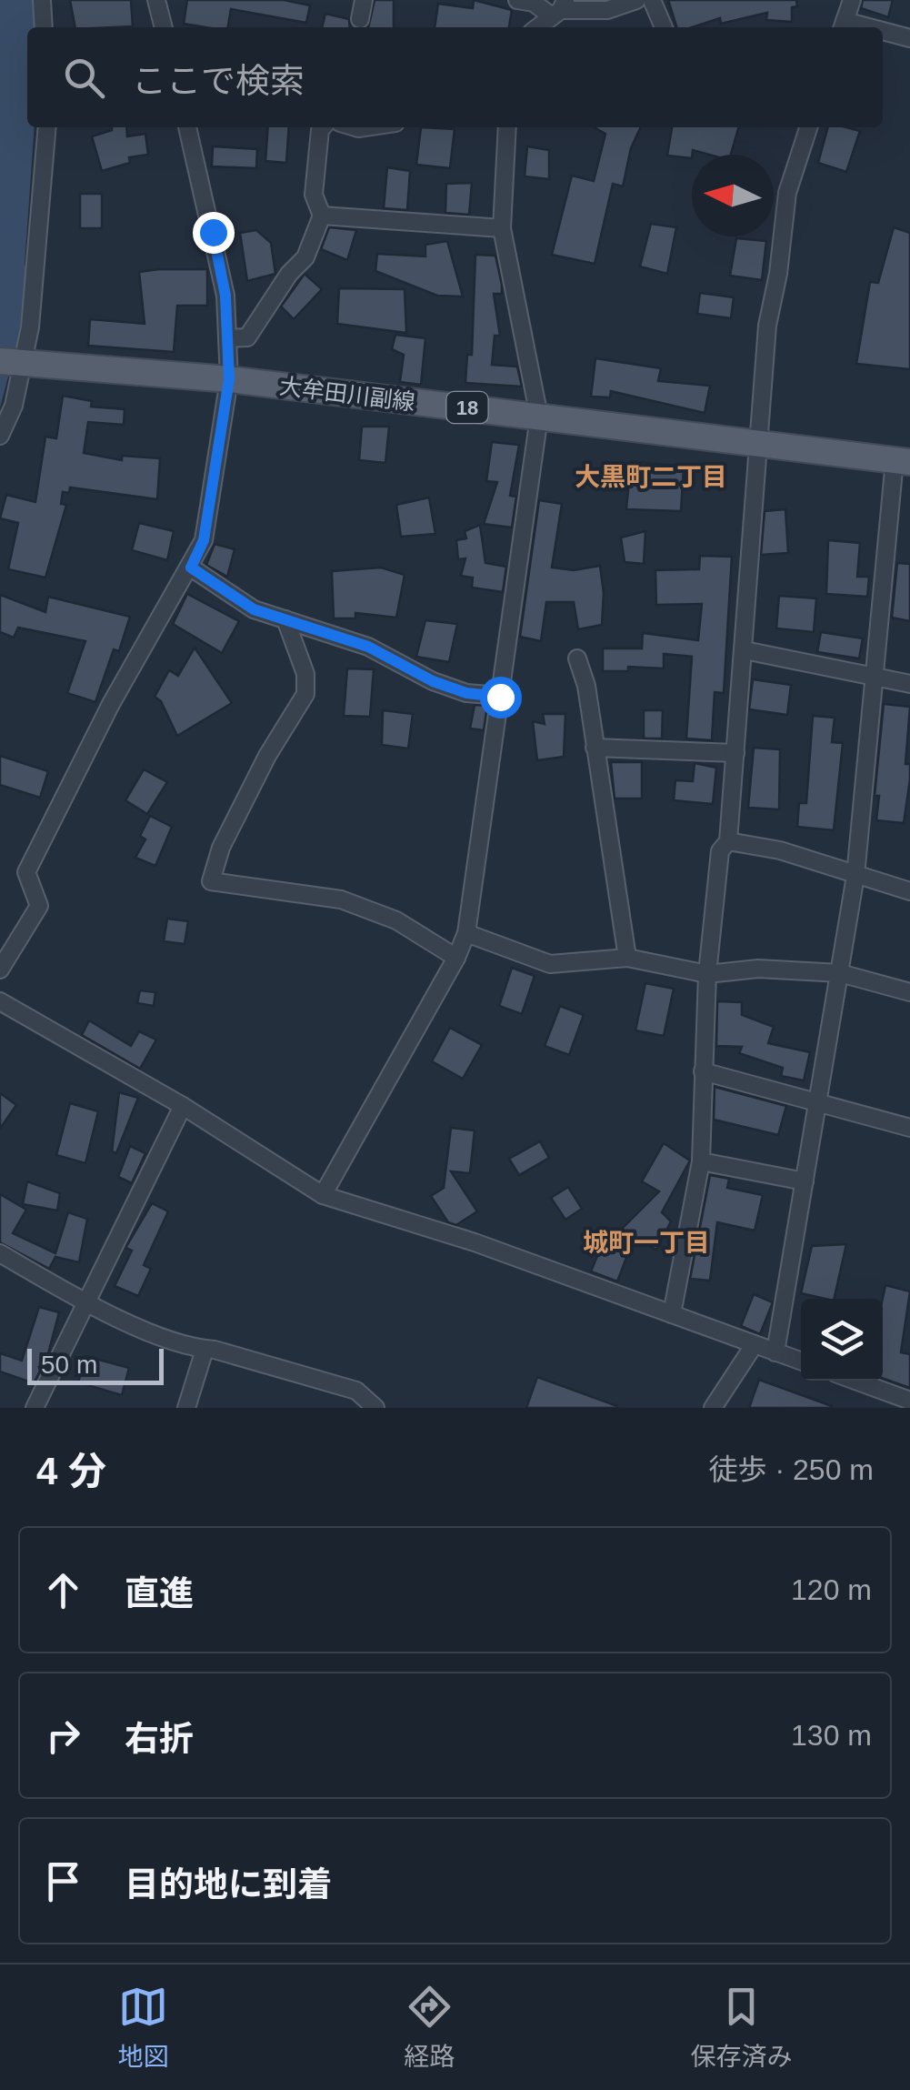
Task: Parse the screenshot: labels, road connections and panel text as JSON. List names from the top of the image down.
{
  "streets": {
    "main road": ["大牟田川副線", "18"]
  },
  "districts": ["大黒町二丁目", "城町一丁目"],
  "scale_bar": "50 m",
  "north": "left",
  "page": {
    "search": "ここで検索",
    "scale": "50 m",
    "heading": ["4 分", "徒歩 · 250 m"],
    "list": [
      ["直進", "120 m"],
      ["右折", "130 m"],
      "目的地に到着"
    ],
    "nav": ["地図", "経路", "保存済み"]
  }
}
